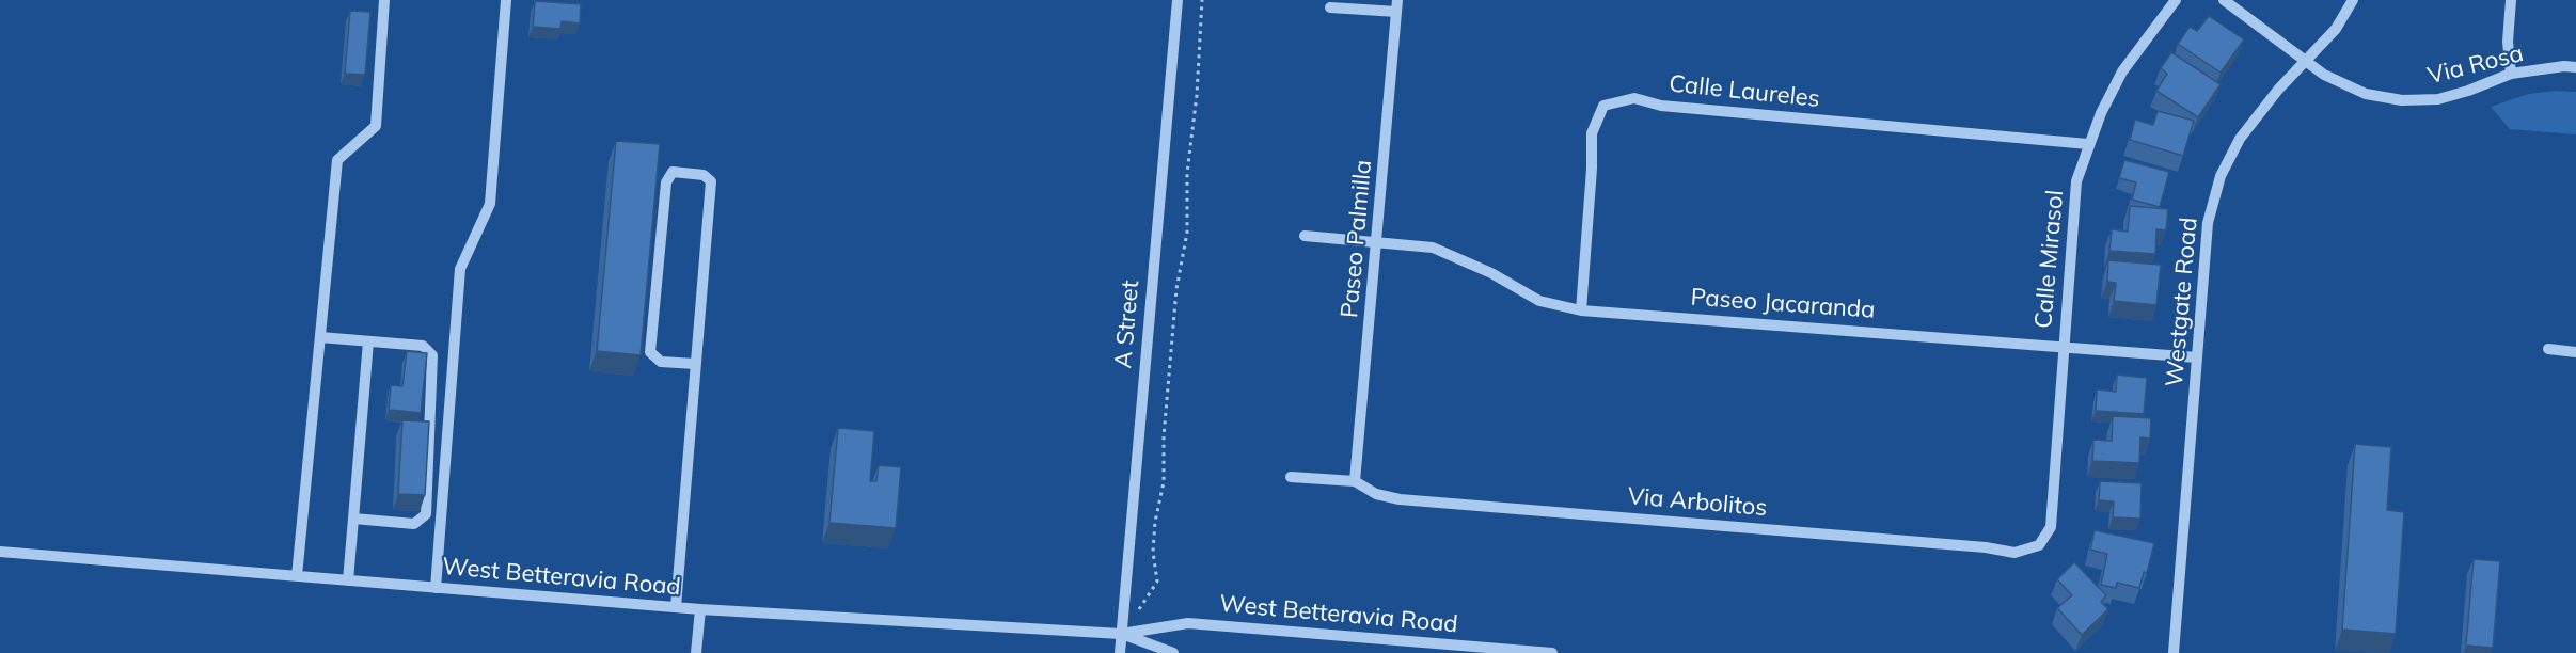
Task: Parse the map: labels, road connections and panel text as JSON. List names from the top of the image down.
{
  "streets": {
    "street": [
      "Via Rosa",
      "Calle Laureles",
      "Paseo Palmilla",
      "Calle Mirasol",
      "Westgate Road",
      "Paseo Jacaranda",
      "A Street",
      "Via Arbolitos",
      "West Betteravia Road"
    ]
  },
  "crossings": [
    ["Via Rosa", "Westgate Road"],
    ["Calle Laureles", "Calle Mirasol"],
    ["Calle Laureles", "Paseo Jacaranda"],
    ["Paseo Palmilla", "Paseo Jacaranda"],
    ["Paseo Palmilla", "Via Arbolitos"],
    ["Calle Mirasol", "Paseo Jacaranda"],
    ["Calle Mirasol", "Via Arbolitos"],
    ["Westgate Road", "Paseo Jacaranda"],
    ["A Street", "West Betteravia Road"]
  ]
}
